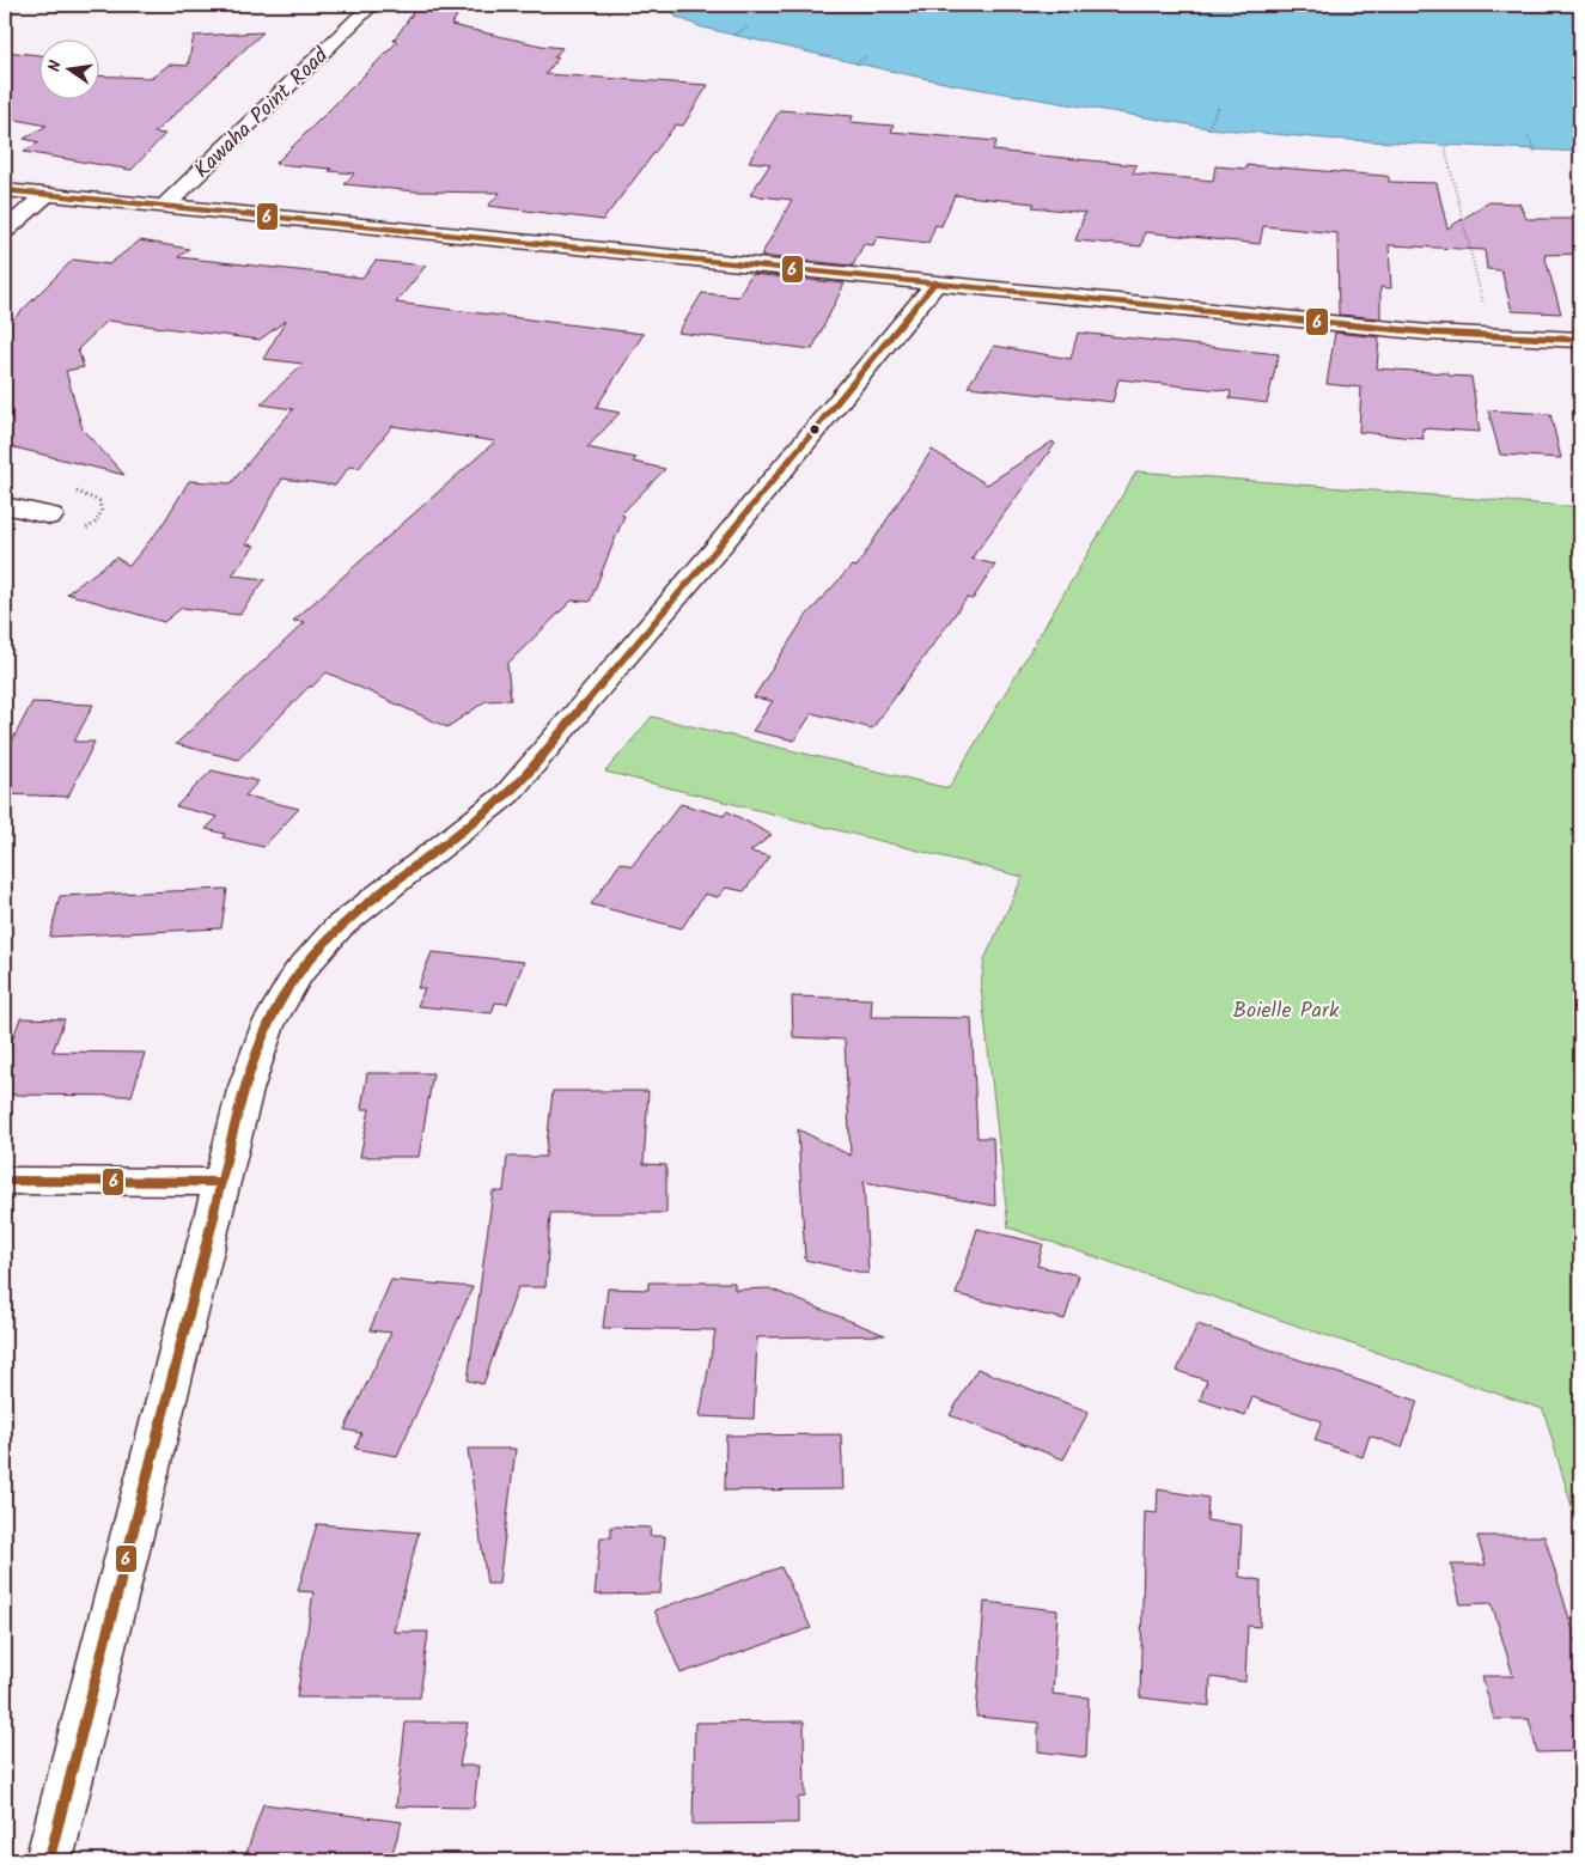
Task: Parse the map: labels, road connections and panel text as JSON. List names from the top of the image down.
{
  "streets": {
    "street": ["Kawaha Point Road"]
  },
  "parks": ["Boielle Park"],
  "lines": ["transit line 6"],
  "north": "left"
}
